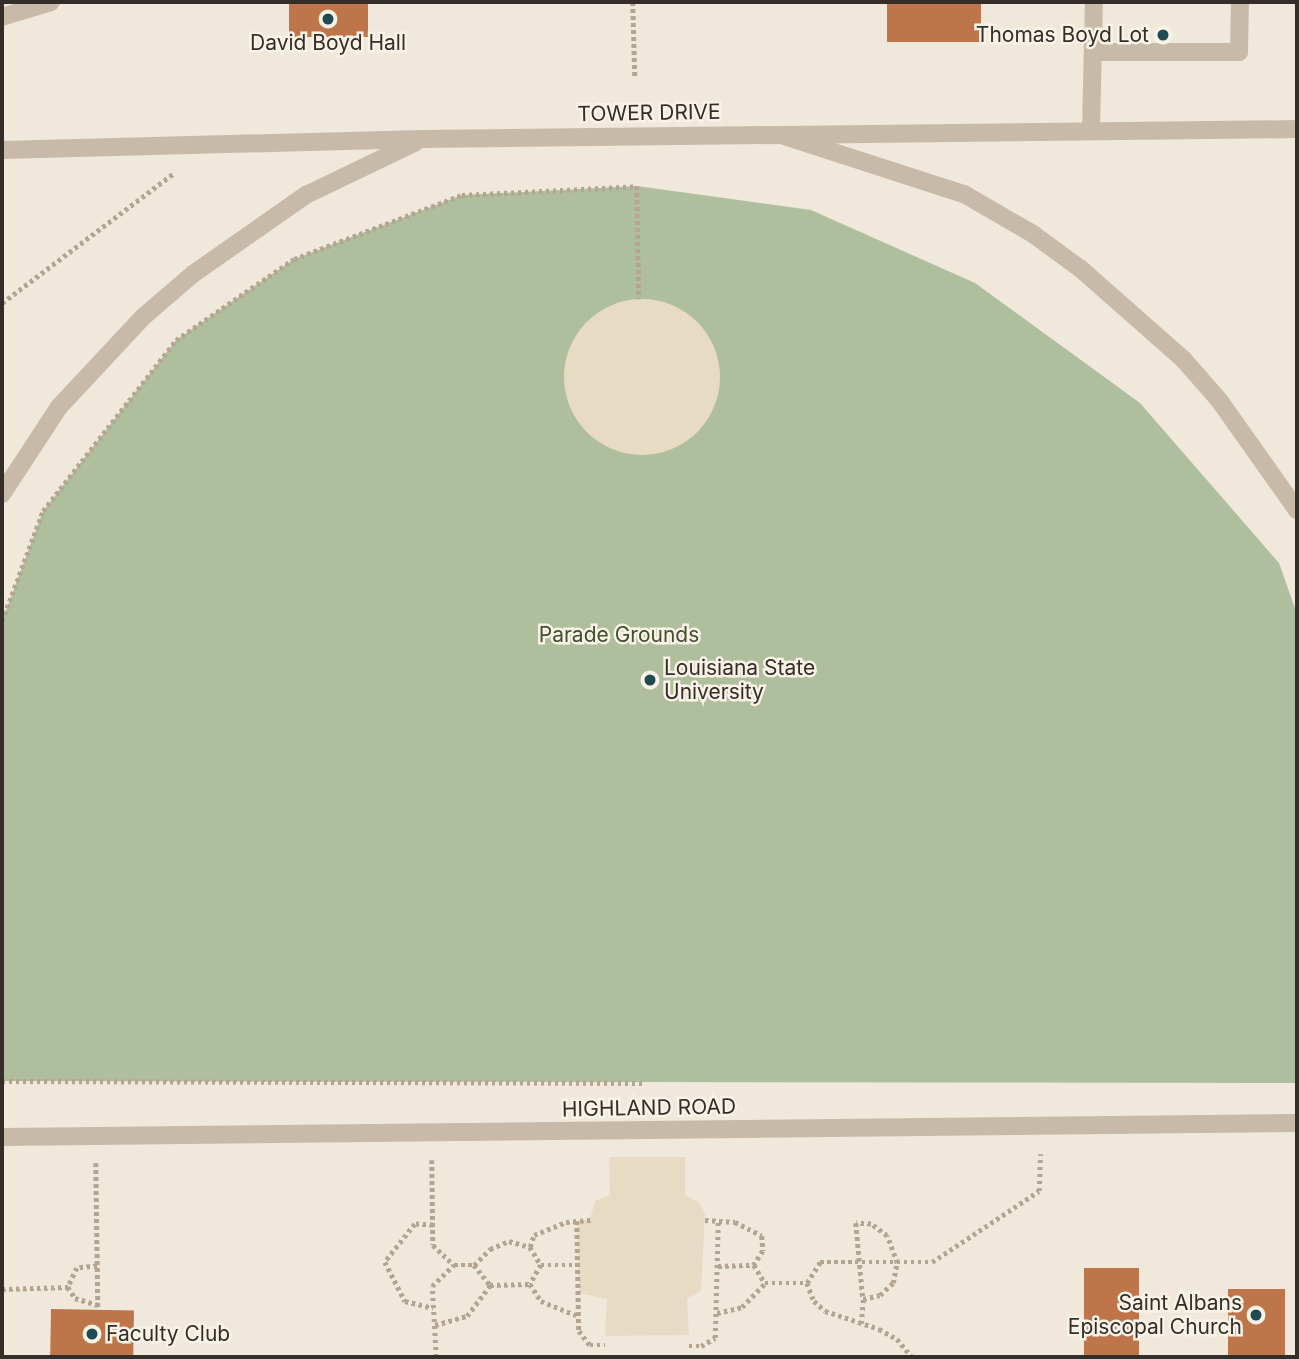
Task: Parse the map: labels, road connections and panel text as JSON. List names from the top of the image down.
{
  "streets": {
    "street": ["TOWER DRIVE", "HIGHLAND ROAD"]
  },
  "parks": ["Parade Grounds"],
  "places": [
    "David Boyd Hall",
    "Thomas Boyd Lot",
    "Louisiana State University",
    "Saint Albans Episcopal Church",
    "Faculty Club"
  ]
}
